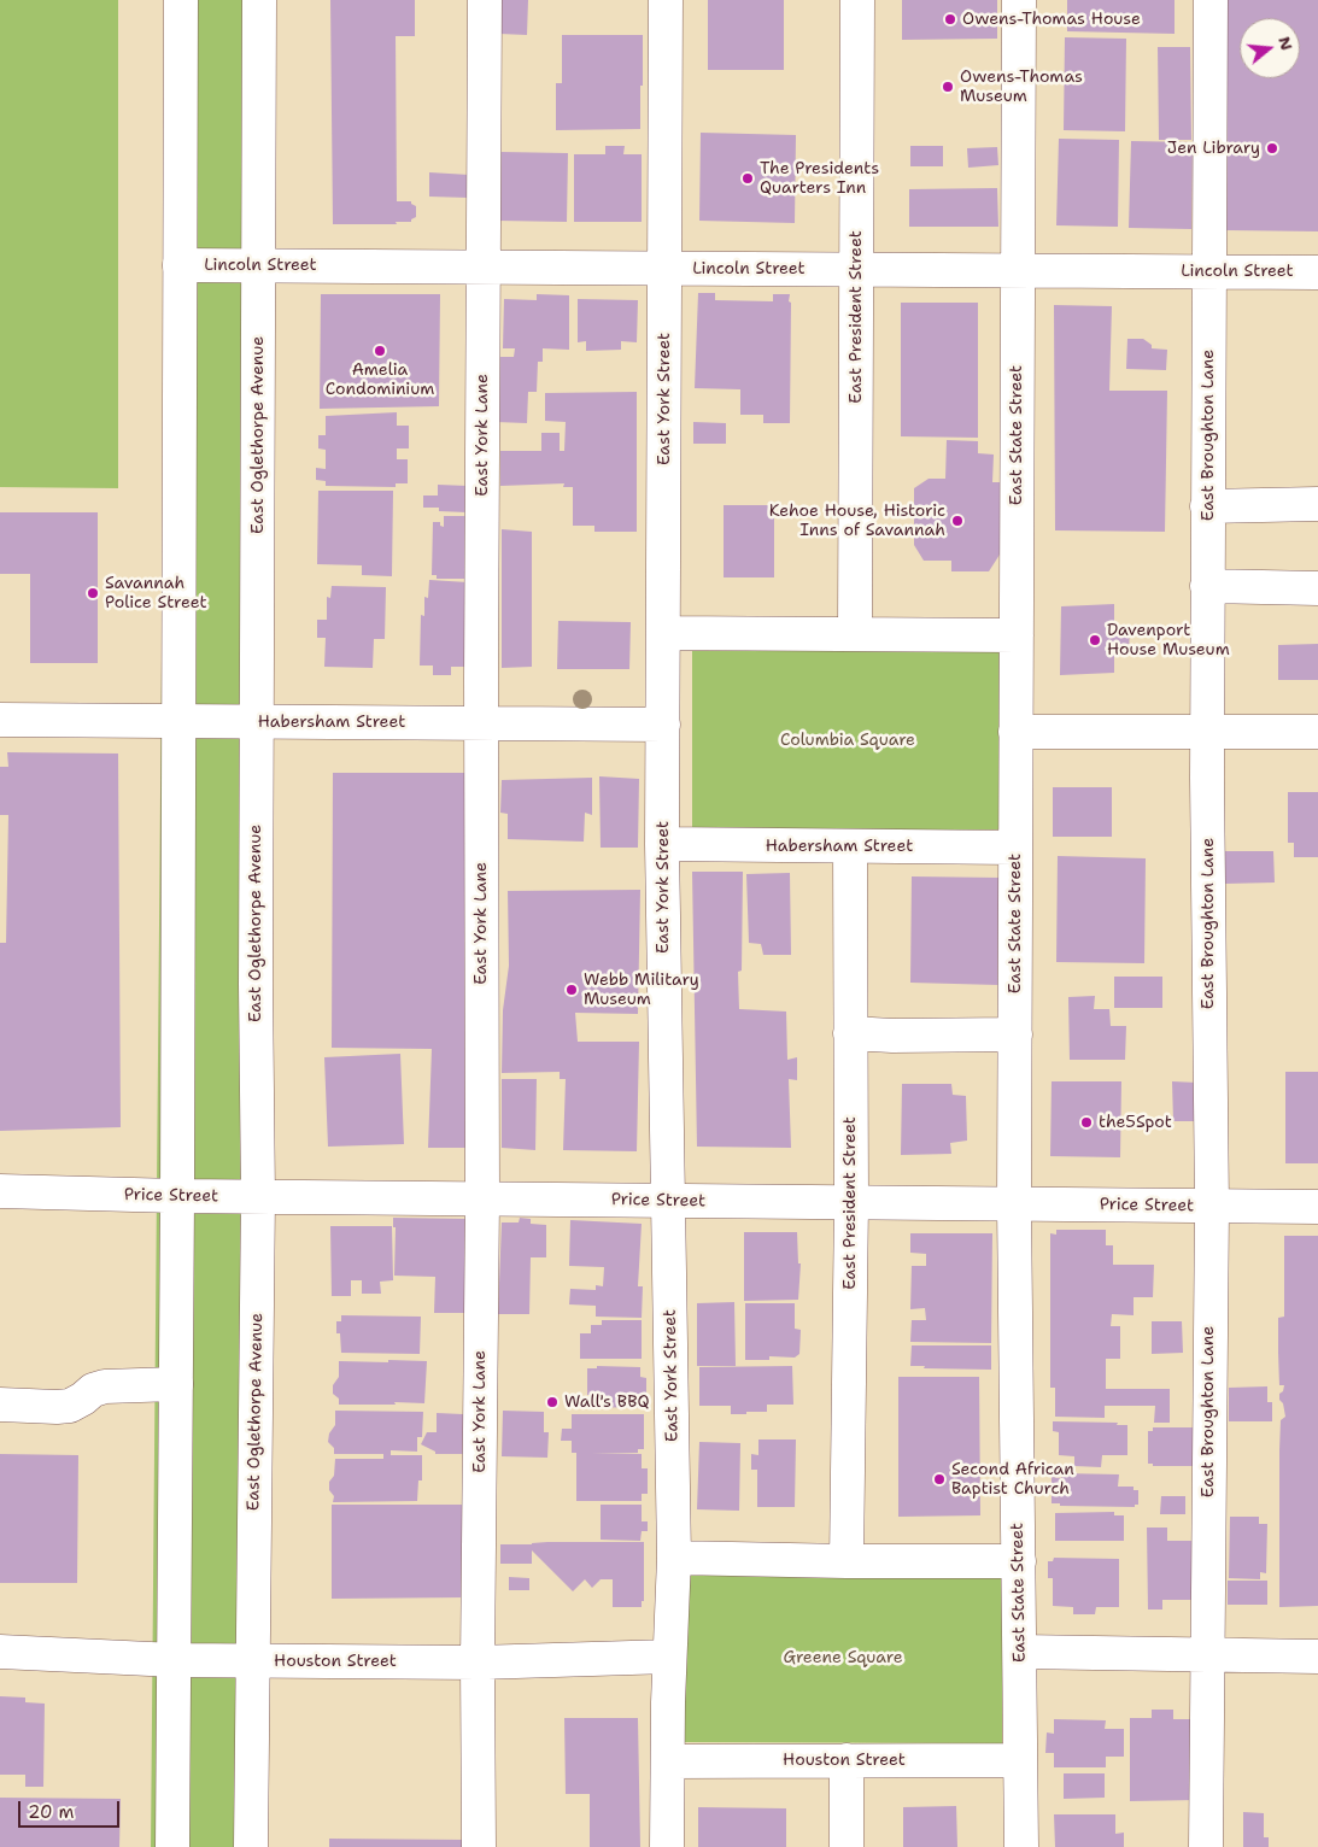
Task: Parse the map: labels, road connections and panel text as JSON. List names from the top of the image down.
{
  "streets": {
    "street": [
      "Lincoln Street",
      "East President Street",
      "East York Street",
      "East Oglethorpe Avenue",
      "East York Lane",
      "East State Street",
      "East Broughton Lane",
      "Habersham Street",
      "Price Street",
      "Houston Street"
    ]
  },
  "crossings": [
    ["Lincoln Street", "East President Street"],
    ["Lincoln Street", "East York Street"],
    ["Lincoln Street", "East Oglethorpe Avenue"],
    ["Lincoln Street", "East York Lane"],
    ["Lincoln Street", "East State Street"],
    ["Lincoln Street", "East Broughton Lane"],
    ["East President Street", "Habersham Street"],
    ["East President Street", "Price Street"],
    ["East York Street", "Habersham Street"],
    ["East York Street", "Price Street"],
    ["East York Street", "Houston Street"],
    ["East Oglethorpe Avenue", "Habersham Street"],
    ["East Oglethorpe Avenue", "Price Street"],
    ["East Oglethorpe Avenue", "Houston Street"],
    ["East York Lane", "Habersham Street"],
    ["East York Lane", "Price Street"],
    ["East York Lane", "Houston Street"],
    ["East State Street", "Habersham Street"],
    ["East State Street", "Price Street"],
    ["East State Street", "Houston Street"],
    ["East Broughton Lane", "Price Street"]
  ],
  "parks": ["Columbia Square", "Greene Square"],
  "places": [
    "Owens-Thomas House",
    "Owens-Thomas Museum",
    "Jen Library",
    "The Presidents Quarters Inn",
    "Amelia Condominium",
    "Kehoe House, Historic Inns of Savannah",
    "Savannah Police Street",
    "Davenport House Museum",
    "Webb Military Museum",
    "the5Spot",
    "Wall's BBQ",
    "Second African Baptist Church"
  ],
  "scale_bar": "20 m",
  "north": "right"
}
